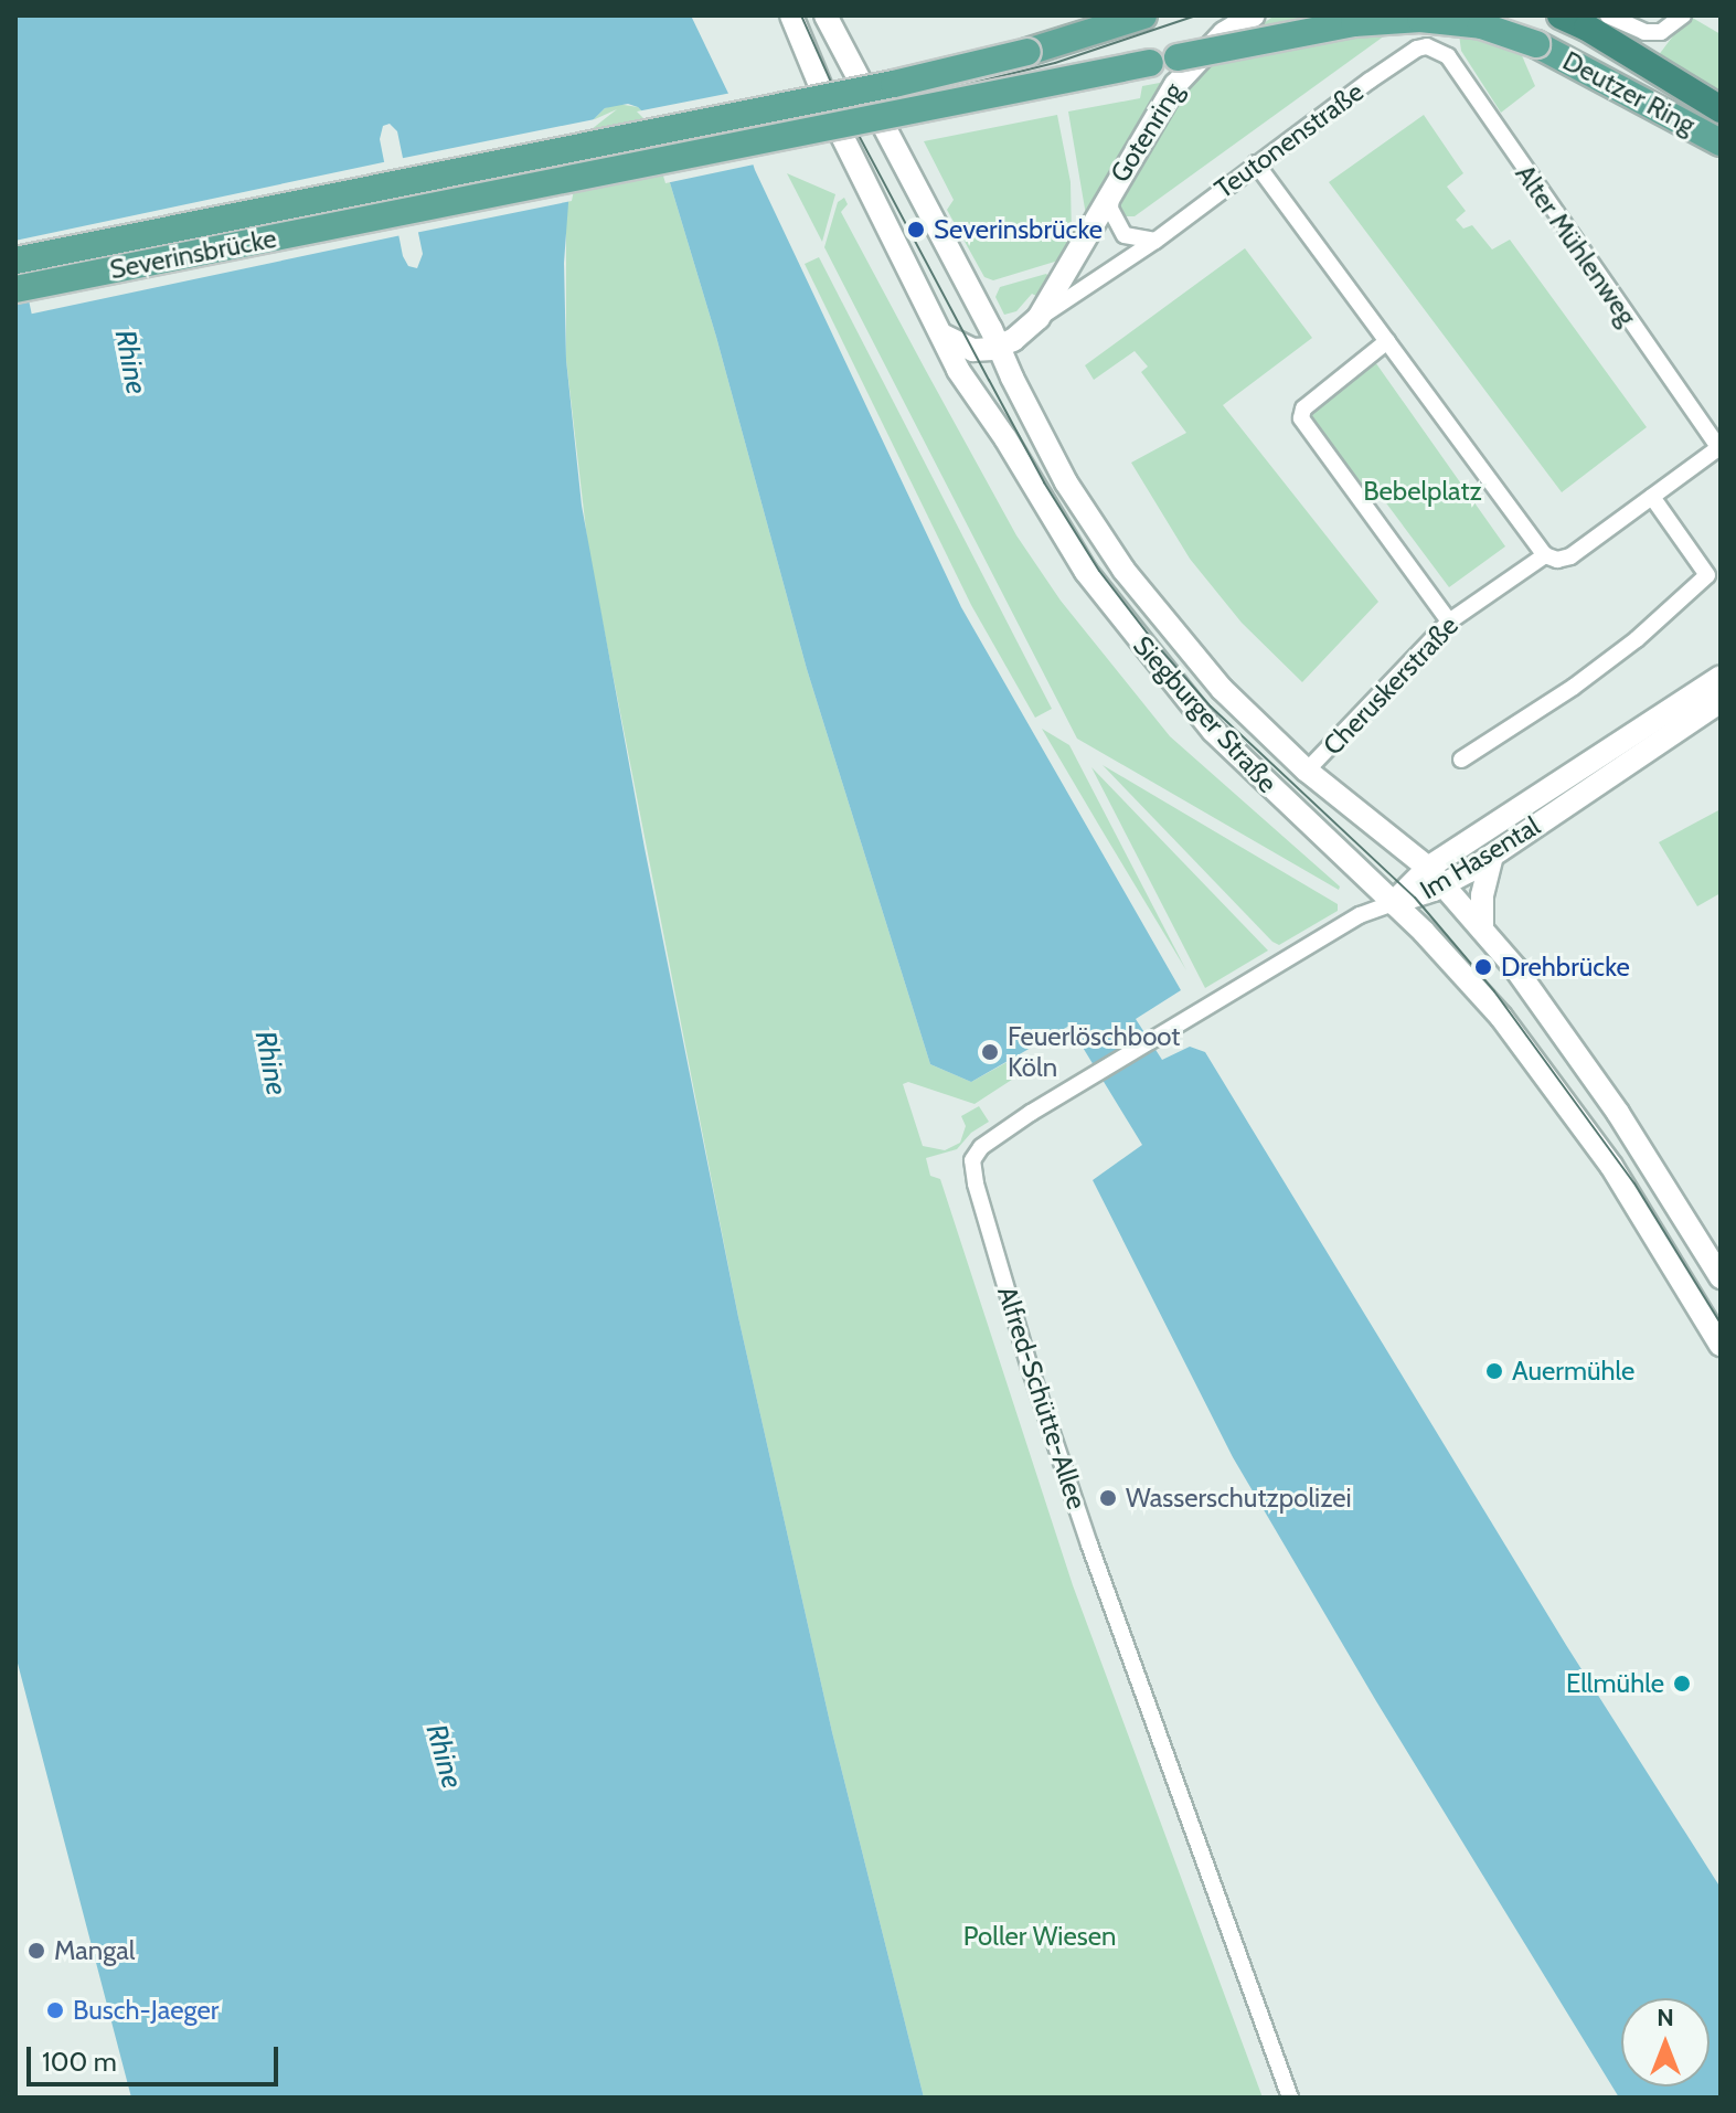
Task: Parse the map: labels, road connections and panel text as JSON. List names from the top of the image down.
{
  "streets": {
    "highway": ["Deutzer Ring"],
    "main road": [
      "Gotenring",
      "Teutonenstraße",
      "Severinsbrücke",
      "Siegburger Straße",
      "Im Hasental"
    ],
    "street": ["Alter Mühlenweg", "Cheruskerstraße", "Alfred-Schütte-Allee"]
  },
  "crossings": [
    ["Deutzer Ring", "Severinsbrücke"],
    ["Gotenring", "Teutonenstraße"],
    ["Teutonenstraße", "Alter Mühlenweg"],
    ["Teutonenstraße", "Siegburger Straße"],
    ["Alter Mühlenweg", "Cheruskerstraße"],
    ["Cheruskerstraße", "Siegburger Straße"],
    ["Siegburger Straße", "Im Hasental"],
    ["Siegburger Straße", "Alfred-Schütte-Allee"],
    ["Im Hasental", "Alfred-Schütte-Allee"]
  ],
  "water": ["Rhine"],
  "parks": ["Bebelplatz", "Poller Wiesen"],
  "places": [
    "Severinsbrücke",
    "Drehbrücke",
    "Feuerlöschboot Köln",
    "Auermühle",
    "Wasserschutzpolizei",
    "Ellmühle",
    "Mangal",
    "Busch-Jaeger"
  ],
  "scale_bar": "100 m",
  "north": "top"
}
